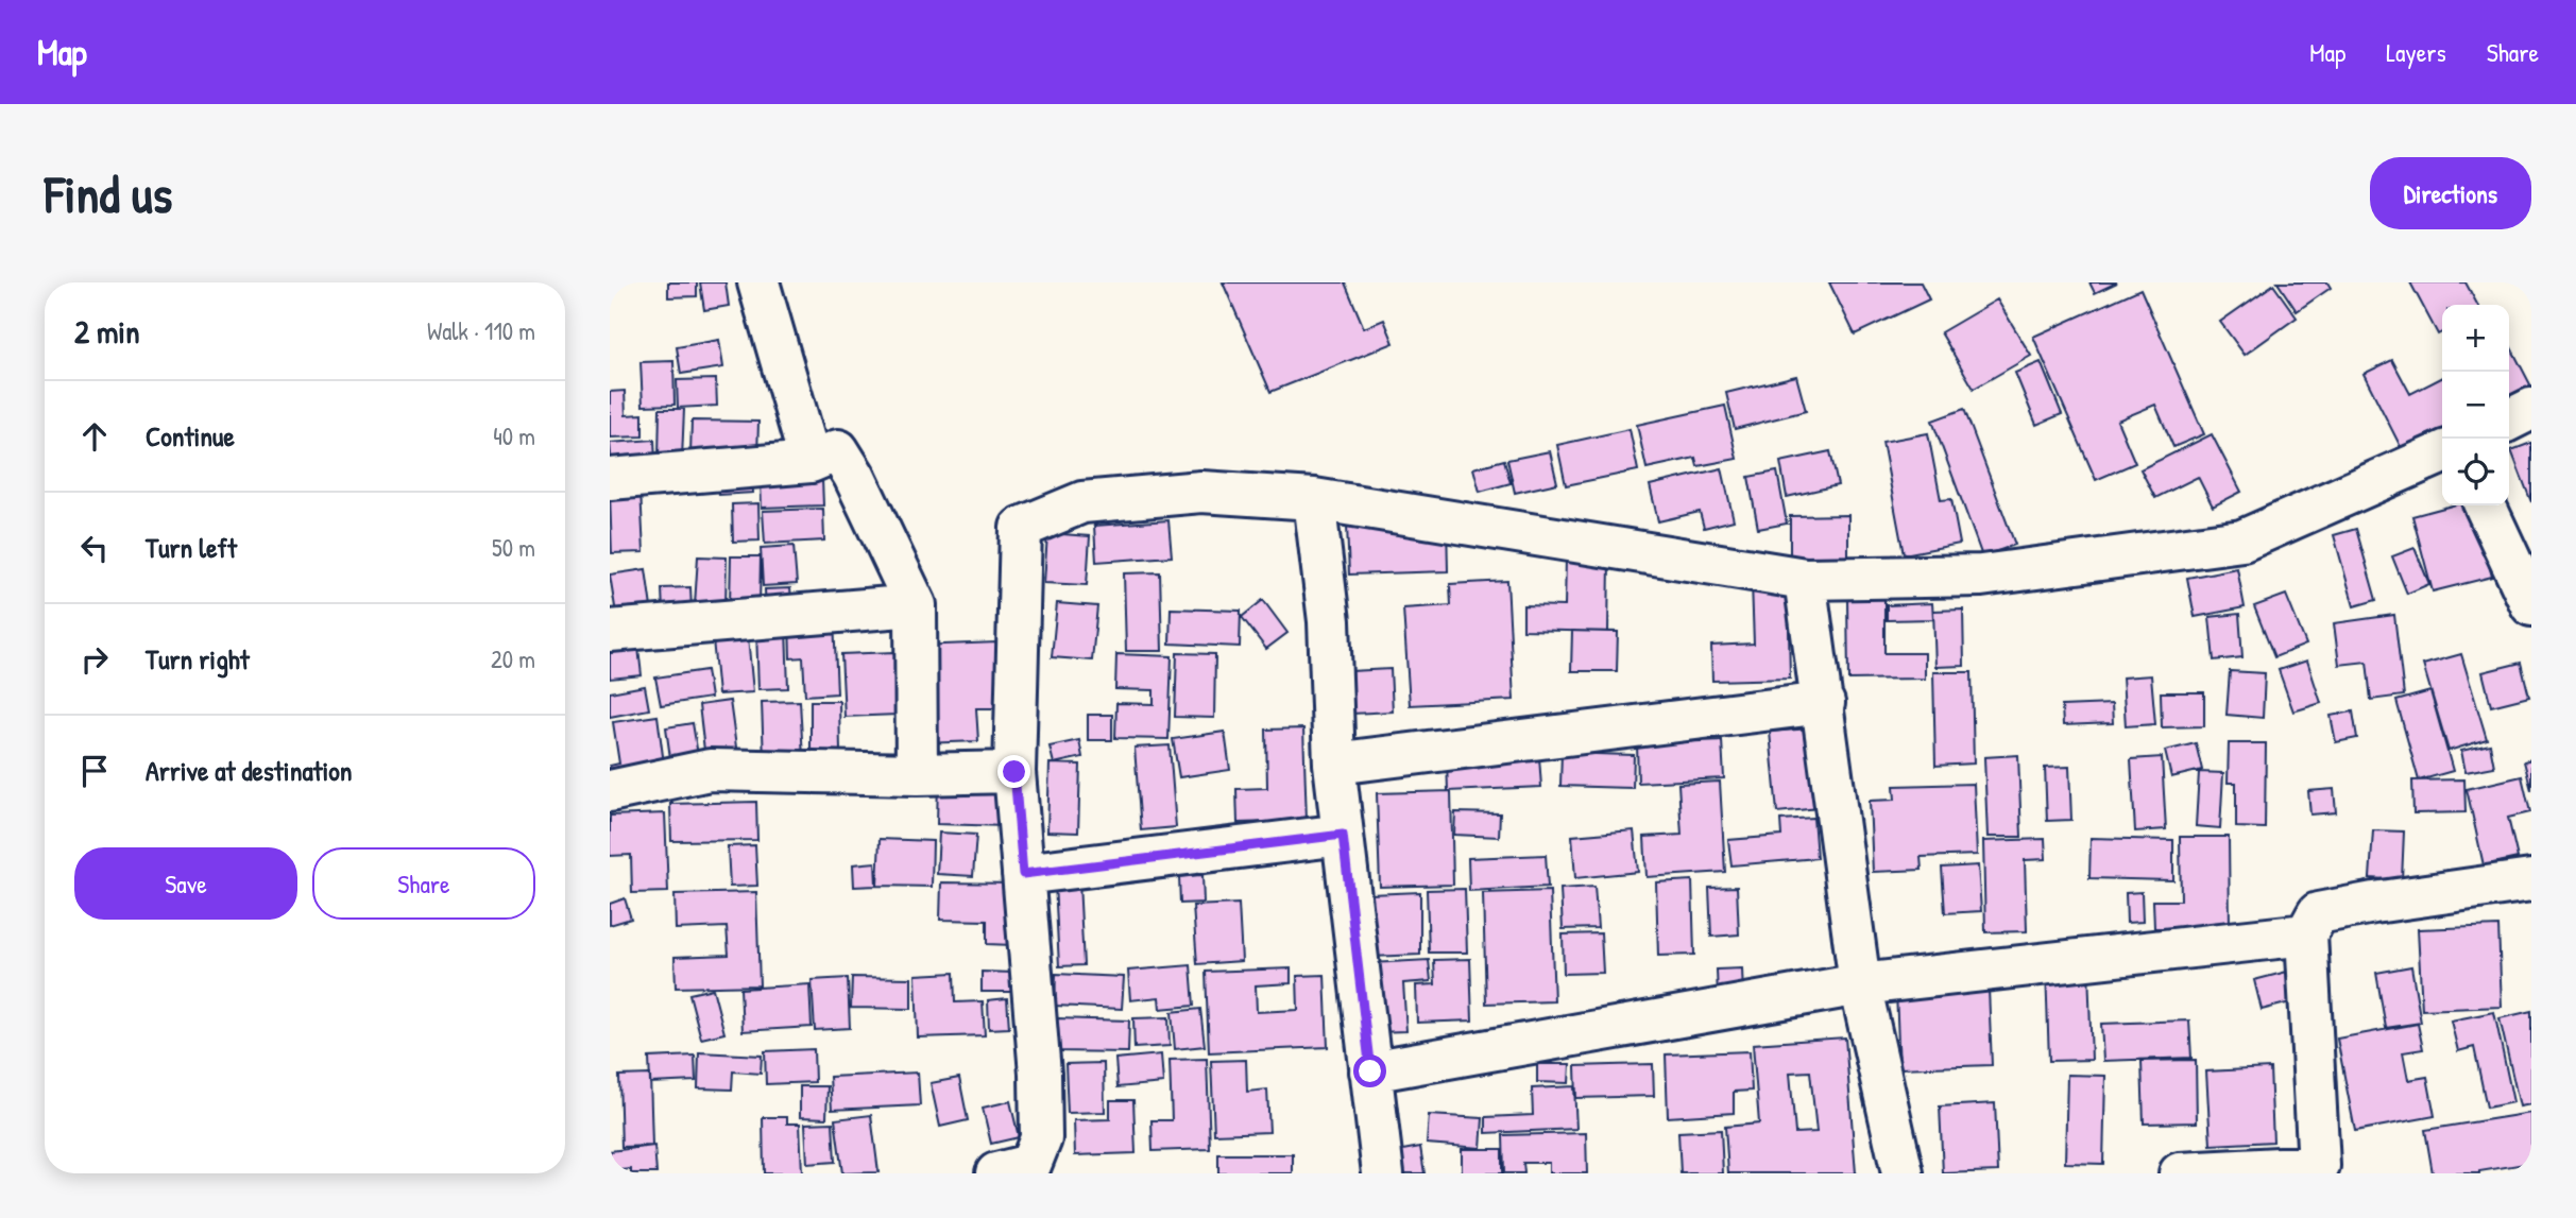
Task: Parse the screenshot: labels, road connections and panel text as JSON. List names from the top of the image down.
{
  "page": {
    "header": "Map",
    "nav": ["Map", "Layers", "Share"],
    "buttons": [
      "Directions",
      ["Save", "Share"]
    ],
    "title": "Find us",
    "heading": ["2 min", "Walk · 110 m"],
    "map_buttons": ["+", "−"],
    "list": [
      ["Continue", "40 m"],
      ["Turn left", "50 m"],
      ["Turn right", "20 m"],
      "Arrive at destination"
    ]
  }
}
